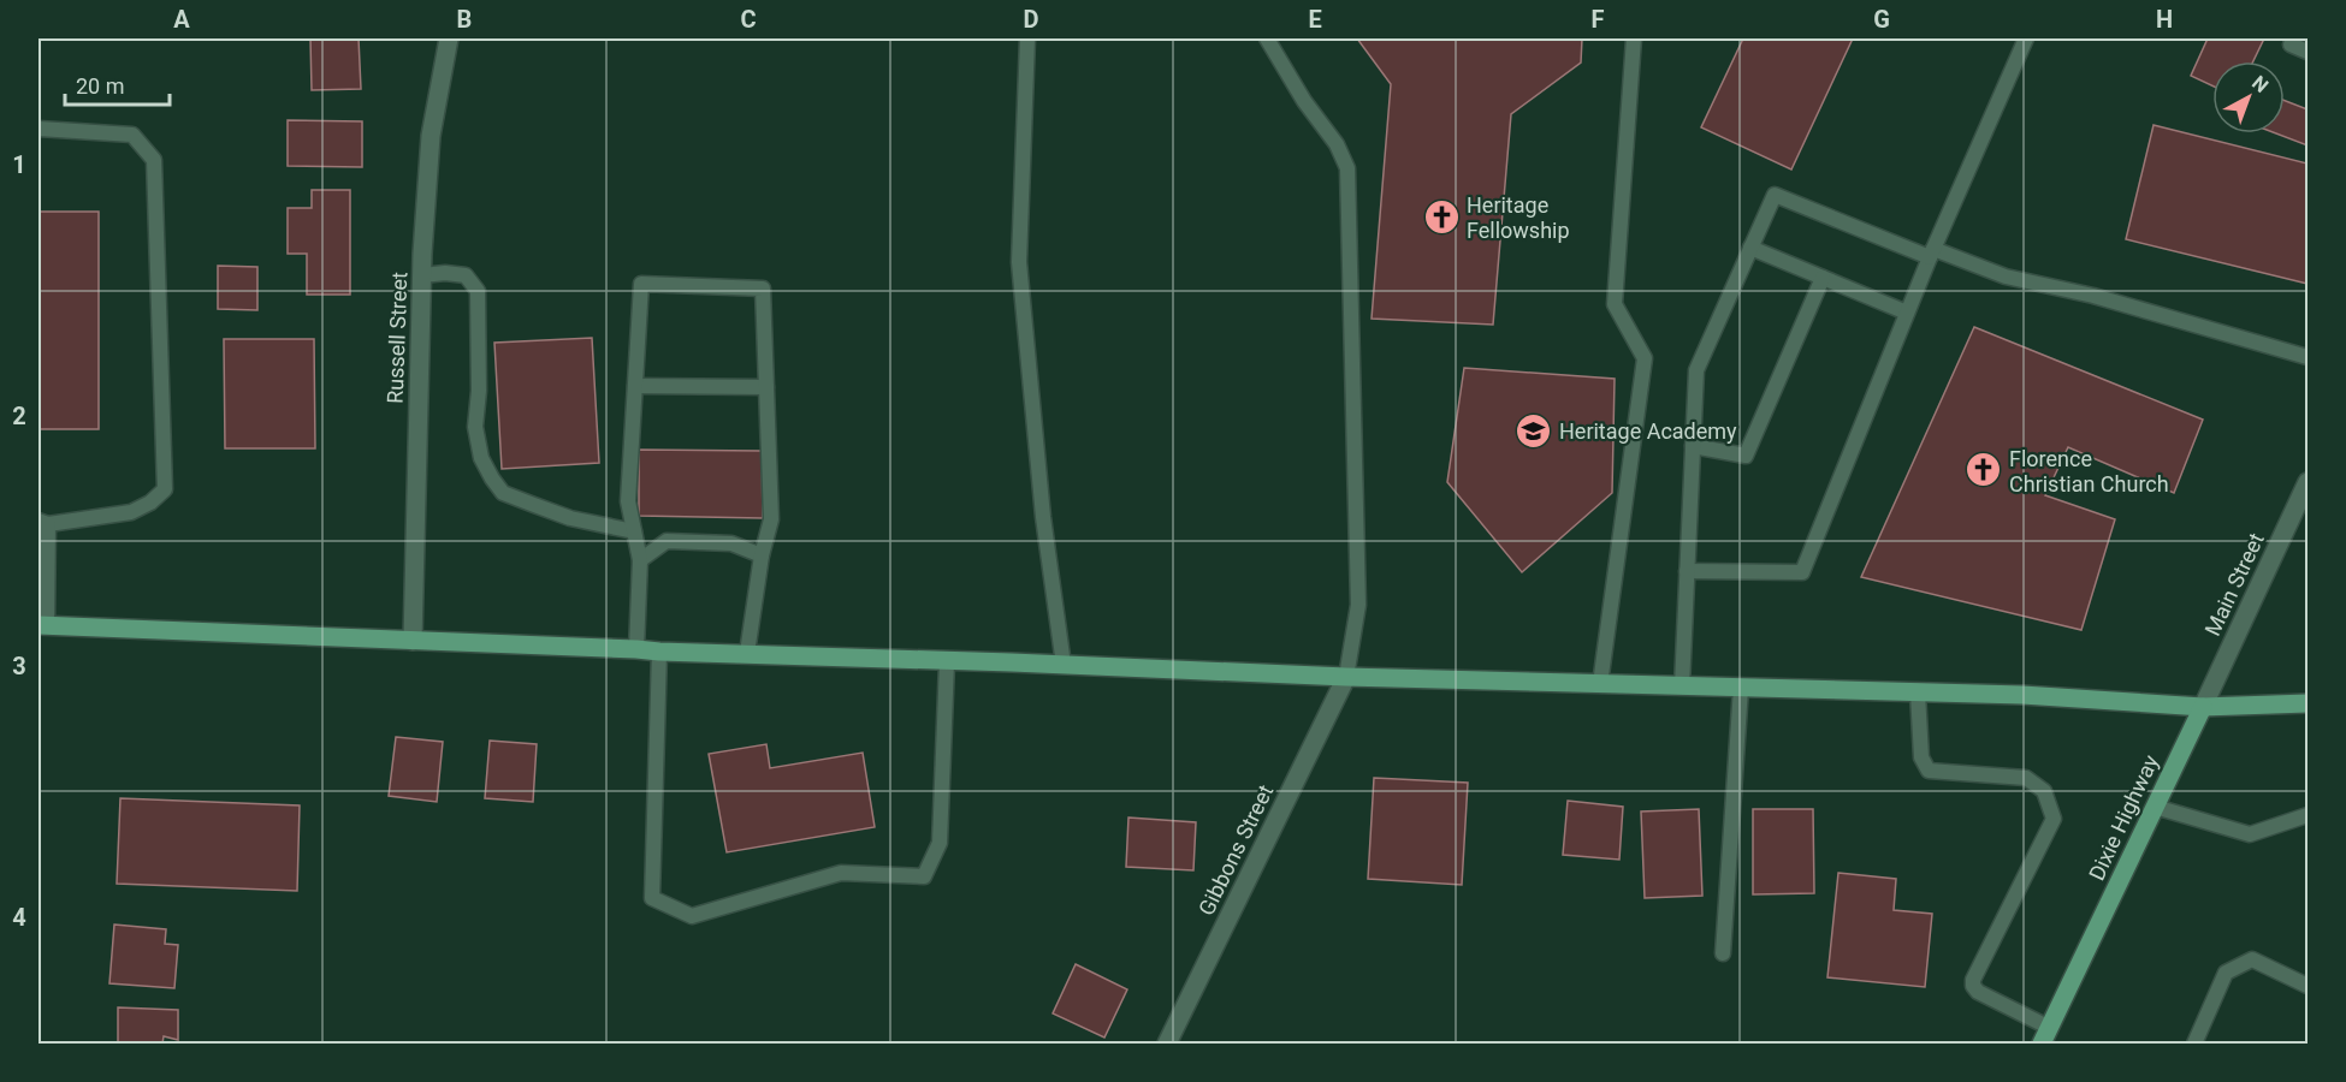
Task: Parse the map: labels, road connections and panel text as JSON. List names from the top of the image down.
{
  "streets": {
    "main road": ["Dixie Highway"],
    "street": ["Russell Street", "Main Street", "Gibbons Street"]
  },
  "crossings": [
    ["Main Street", "Dixie Highway"]
  ],
  "places": {
    "church": ["Heritage Fellowship", "Florence Christian Church"],
    "school or university": ["Heritage Academy"]
  },
  "scale_bar": "20 m",
  "north": "top right",
  "grid": {
    "columns": [
      "A",
      "B",
      "C",
      "D",
      "E",
      "F",
      "G",
      "H"
    ],
    "rows": [
      "1",
      "2",
      "3",
      "4"
    ]
  }
}
